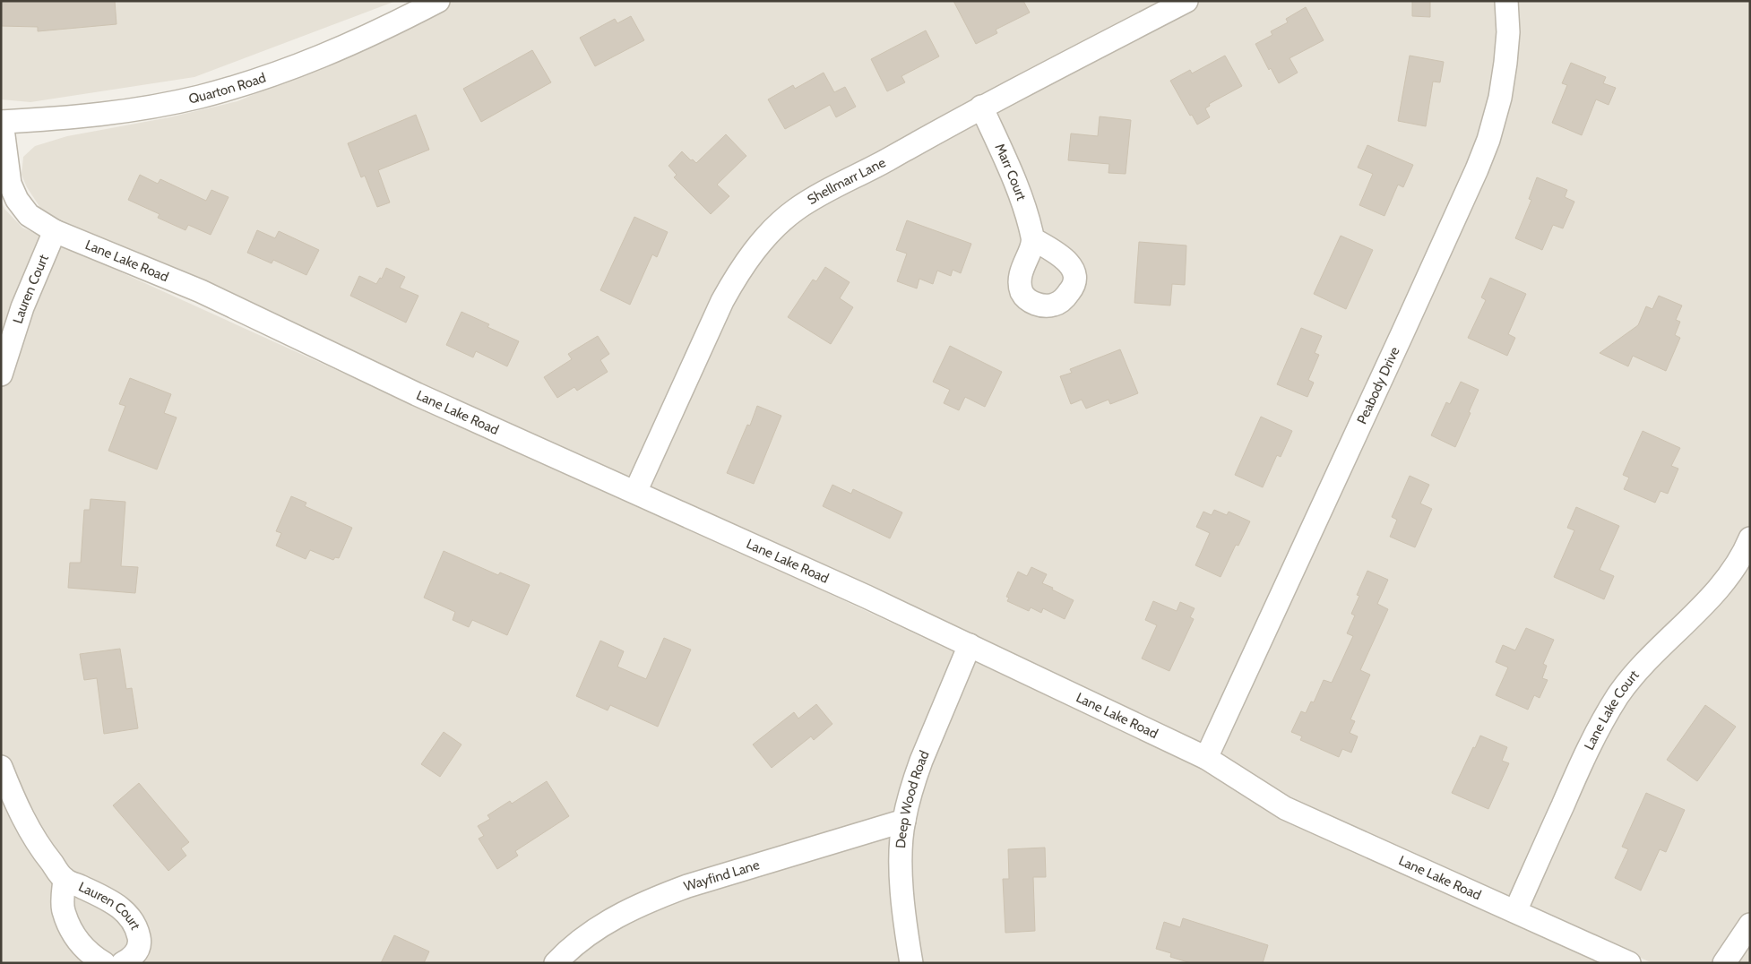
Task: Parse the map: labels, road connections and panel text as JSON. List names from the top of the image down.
{
  "streets": {
    "street": [
      "Quarton Road",
      "Marr Court",
      "Shellmarr Lane",
      "Lane Lake Road",
      "Lauren Court",
      "Peabody Drive",
      "Lane Lake Court",
      "Deep Wood Road",
      "Wayfind Lane"
    ]
  },
  "crossings": [
    ["Quarton Road", "Lane Lake Road"],
    ["Marr Court", "Shellmarr Lane"],
    ["Shellmarr Lane", "Lane Lake Road"],
    ["Lane Lake Road", "Lauren Court"],
    ["Lane Lake Road", "Peabody Drive"],
    ["Lane Lake Road", "Lane Lake Court"],
    ["Lane Lake Road", "Deep Wood Road"],
    ["Deep Wood Road", "Wayfind Lane"]
  ]
}
